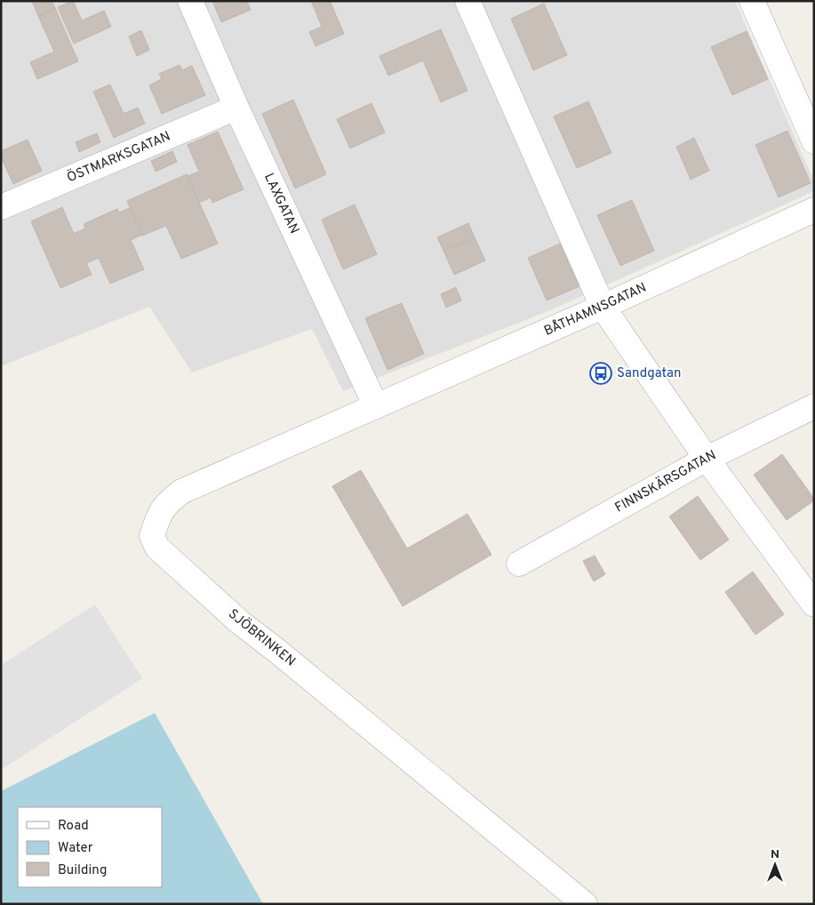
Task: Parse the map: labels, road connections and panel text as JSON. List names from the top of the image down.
{
  "streets": {
    "street": [
      "ÖSTMARKSGATAN",
      "LAXGATAN",
      "BÅTHAMNSGATAN",
      "FINNSKÄRSGATAN",
      "SJÖBRINKEN"
    ]
  },
  "crossings": [
    ["ÖSTMARKSGATAN", "LAXGATAN"],
    ["LAXGATAN", "BÅTHAMNSGATAN"],
    ["LAXGATAN", "SJÖBRINKEN"],
    ["BÅTHAMNSGATAN", "SJÖBRINKEN"]
  ],
  "places": {
    "bus stop": ["Sandgatan"]
  },
  "legend": ["Road", "Water", "Building"],
  "north": "top"
}
